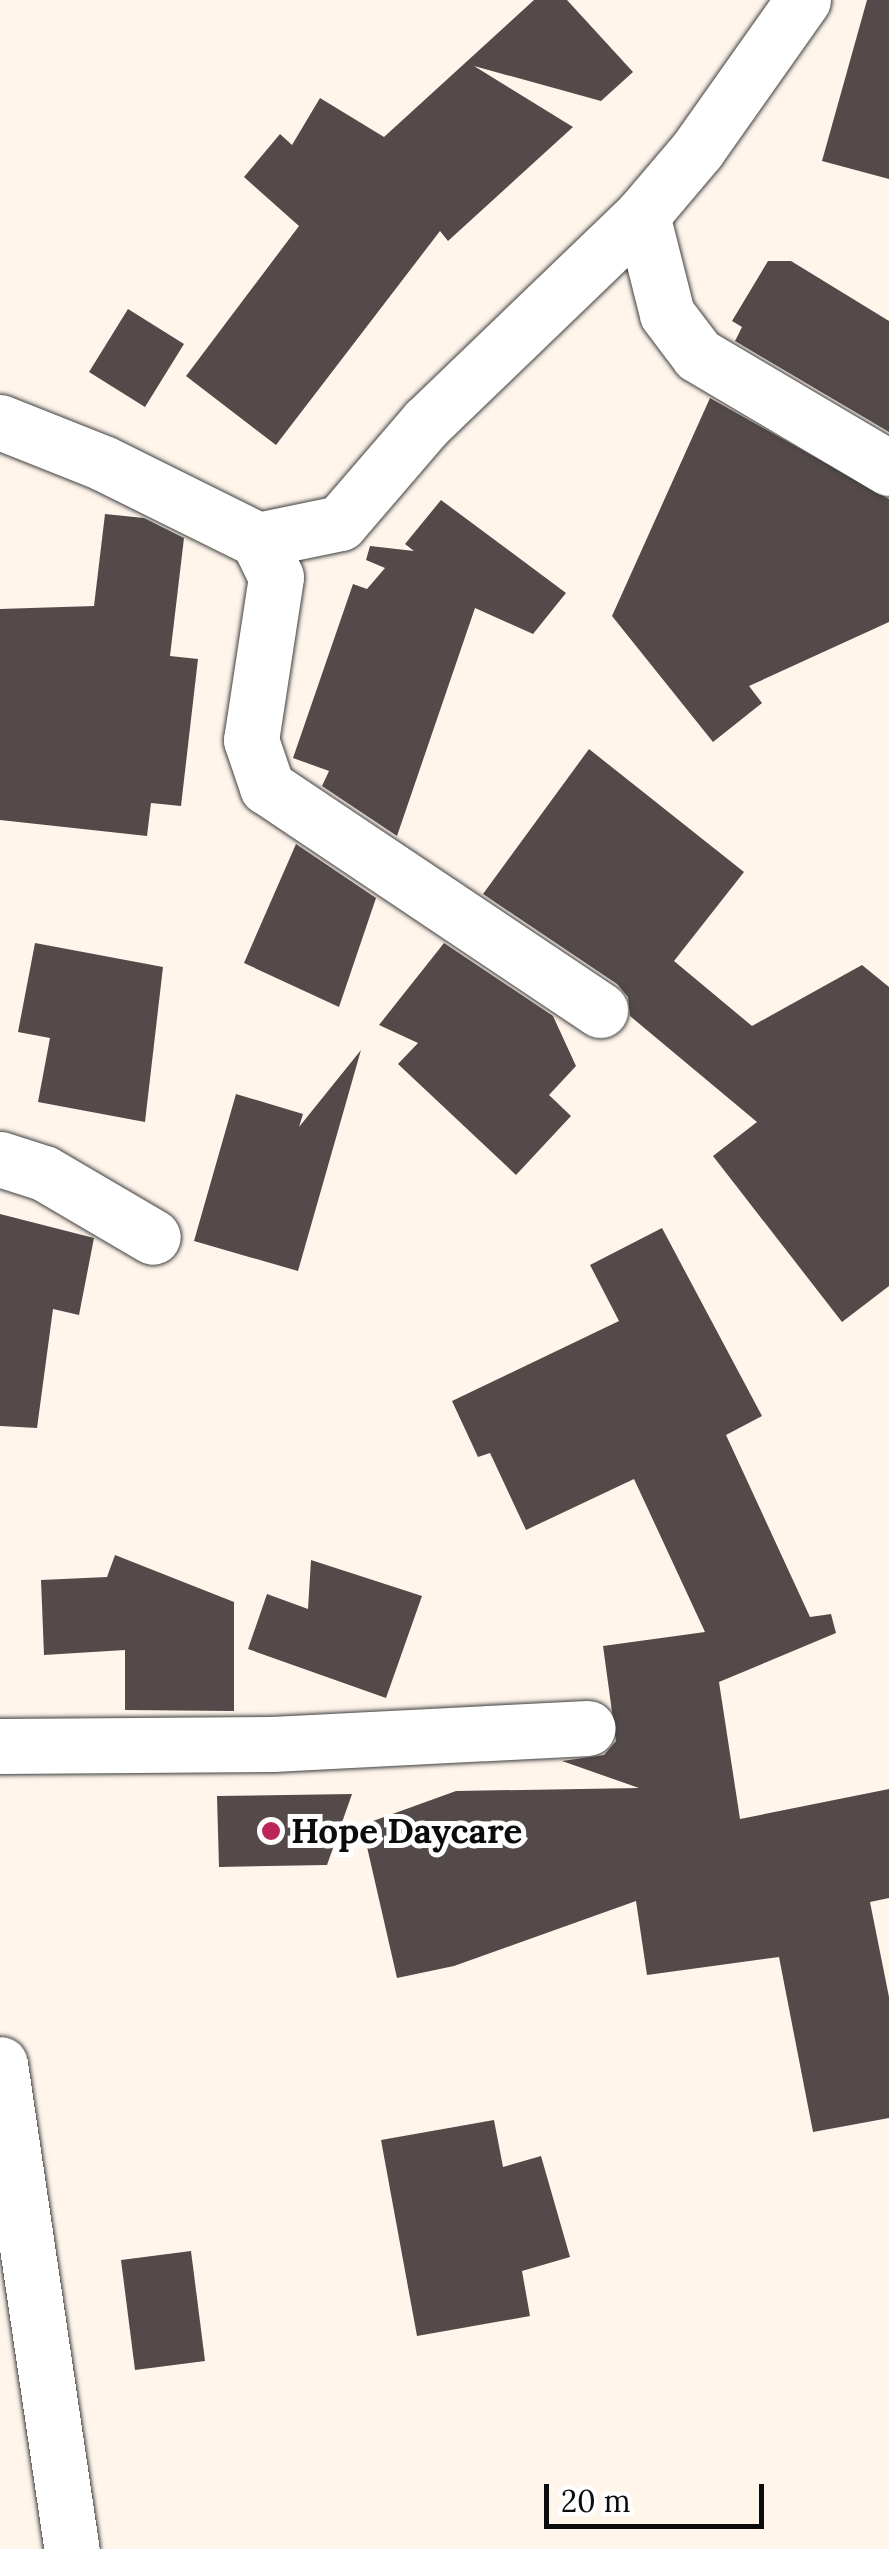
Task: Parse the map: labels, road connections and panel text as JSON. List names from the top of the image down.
{
  "places": ["Hope Daycare"],
  "scale_bar": "20 m"
}
